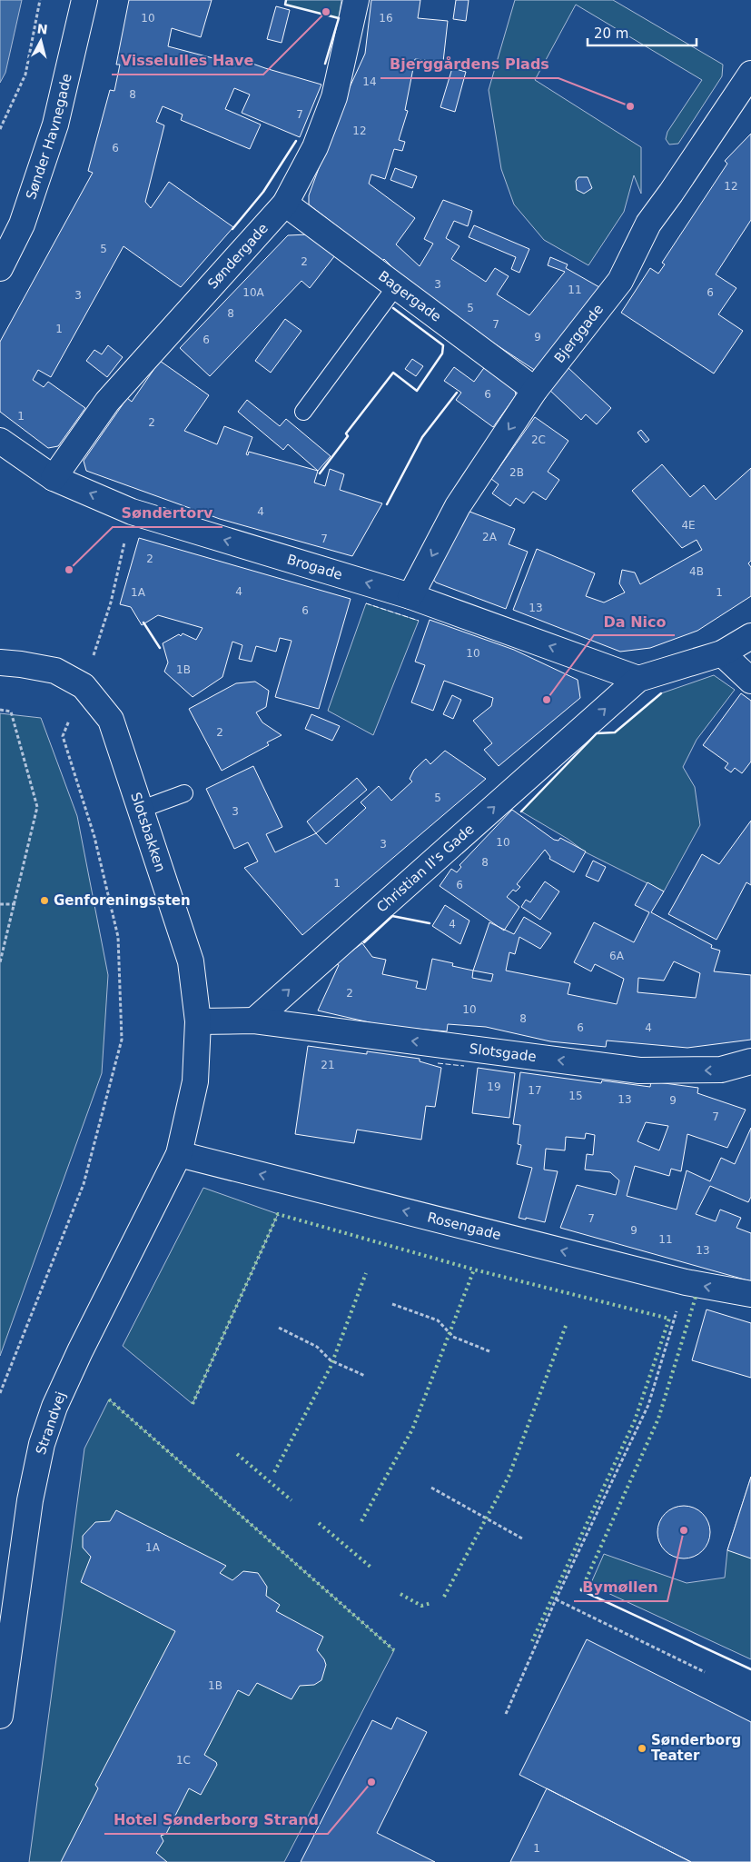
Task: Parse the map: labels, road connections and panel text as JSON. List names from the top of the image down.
{
  "streets": {
    "street": [
      "Sønder Havnegade",
      "Søndergade",
      "Bagergade",
      "Bjerggade",
      "Brogade",
      "Slotsbakken",
      "Christian II's Gade",
      "Slotsgade",
      "Rosengade",
      "Strandvej"
    ]
  },
  "crossings": [
    ["Søndergade", "Bagergade"],
    ["Søndergade", "Brogade"],
    ["Bagergade", "Bjerggade"],
    ["Bjerggade", "Brogade"],
    ["Brogade", "Christian II's Gade"],
    ["Slotsbakken", "Rosengade"],
    ["Slotsbakken", "Strandvej"],
    ["Christian II's Gade", "Slotsgade"],
    ["Rosengade", "Strandvej"]
  ],
  "one_way": [
    "Bjerggade",
    "Brogade",
    "Christian II's Gade",
    "Slotsgade",
    "Rosengade"
  ],
  "places": [
    "Visselulles Have",
    "Bjerggårdens Plads",
    "Søndertorv",
    "Da Nico",
    "Genforeningssten",
    "Bymøllen",
    "Sønderborg Teater",
    "Hotel Sønderborg Strand"
  ],
  "house_numbers": [
    "10",
    "16",
    "14",
    "8",
    "7",
    "12",
    "6",
    "12",
    "5",
    "2",
    "3",
    "11",
    "10A",
    "6",
    "3",
    "5",
    "8",
    "7",
    "1",
    "9",
    "6",
    "6",
    "1",
    "2",
    "2C",
    "2B",
    "4",
    "4E",
    "2A",
    "7",
    "2",
    "4B",
    "4",
    "1A",
    "1",
    "13",
    "6",
    "10",
    "1B",
    "2",
    "5",
    "3",
    "10",
    "3",
    "8",
    "1",
    "6",
    "4",
    "6A",
    "2",
    "10",
    "8",
    "6",
    "4",
    "21",
    "19",
    "17",
    "15",
    "13",
    "9",
    "7",
    "7",
    "9",
    "11",
    "13",
    "1A",
    "1B",
    "1C",
    "1"
  ],
  "scale_bar": "20 m",
  "north": "top"
}
